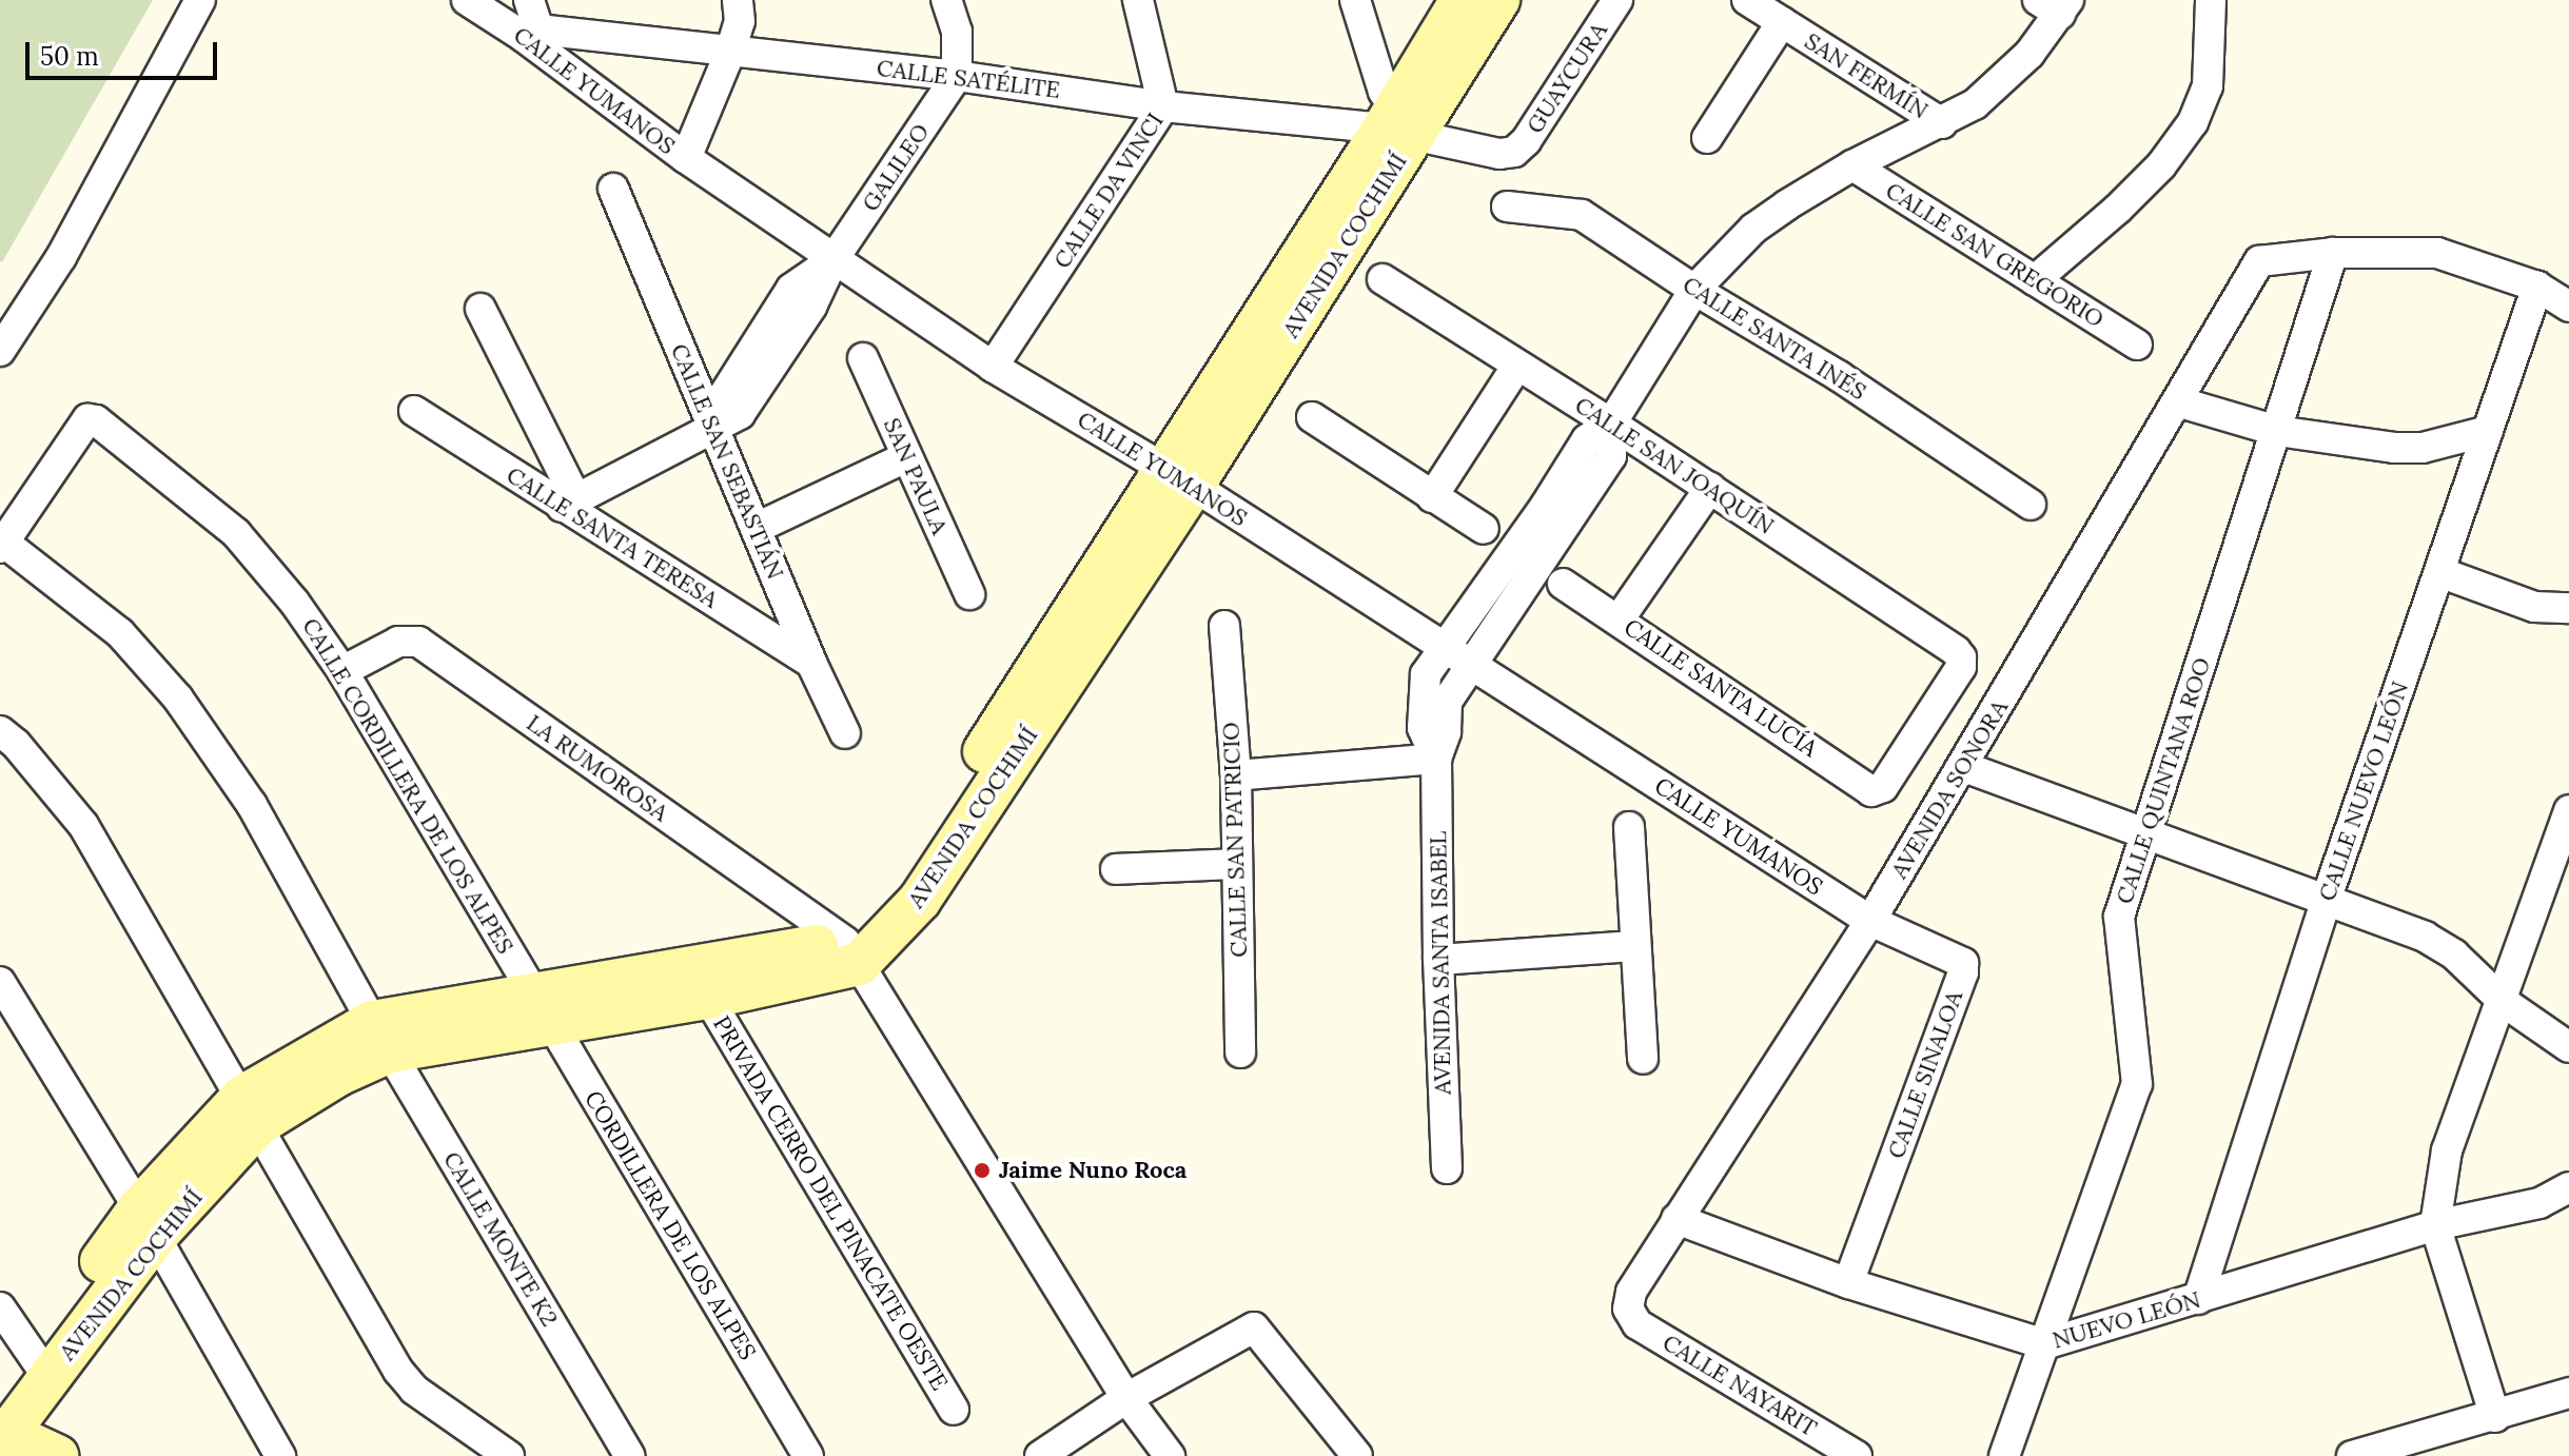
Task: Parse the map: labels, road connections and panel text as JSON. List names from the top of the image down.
{
  "streets": {
    "street": [
      "SAN FERMÍN",
      "GUAYCURA",
      "CALLE SATÉLITE",
      "CALLE YUMANOS",
      "GALILEO",
      "CALLE DA VINCI",
      "AVENIDA COCHIMÍ",
      "CALLE SAN GREGORIO",
      "CALLE SANTA INÉS",
      "CALLE SAN SEBASTIÁN",
      "CALLE SAN JOAQUÍN",
      "SAN PAULA",
      "CALLE SANTA TERESA",
      "CALLE SANTA LUCÍA",
      "LA RUMOROSA",
      "CALLE QUINTANA ROO",
      "CALLE CORDILLERA DE LOS ALPES",
      "AVENIDA SONORA",
      "CALLE NUEVO LEÓN",
      "CALLE SAN PATRICIO",
      "AVENIDA SANTA ISABEL",
      "CALLE SINALOA",
      "PRIVADA CERRO DEL PINACATE OESTE",
      "CORDILLERA DE LOS ALPES",
      "CALLE MONTE K2",
      "NUEVO LEÓN",
      "CALLE NAYARIT"
    ]
  },
  "crossings": [
    ["SAN FERMÍN", "AVENIDA SANTA ISABEL"],
    ["GUAYCURA", "CALLE SATÉLITE"],
    ["GUAYCURA", "AVENIDA COCHIMÍ"],
    ["CALLE SATÉLITE", "CALLE YUMANOS"],
    ["CALLE SATÉLITE", "GALILEO"],
    ["CALLE SATÉLITE", "CALLE DA VINCI"],
    ["CALLE SATÉLITE", "AVENIDA COCHIMÍ"],
    ["CALLE YUMANOS", "GALILEO"],
    ["CALLE YUMANOS", "CALLE DA VINCI"],
    ["CALLE YUMANOS", "AVENIDA COCHIMÍ"],
    ["CALLE YUMANOS", "AVENIDA SONORA"],
    ["CALLE YUMANOS", "AVENIDA SANTA ISABEL"],
    ["CALLE YUMANOS", "CALLE SINALOA"],
    ["GALILEO", "CALLE SAN SEBASTIÁN"],
    ["AVENIDA COCHIMÍ", "LA RUMOROSA"],
    ["AVENIDA COCHIMÍ", "CALLE CORDILLERA DE LOS ALPES"],
    ["AVENIDA COCHIMÍ", "PRIVADA CERRO DEL PINACATE OESTE"],
    ["AVENIDA COCHIMÍ", "CORDILLERA DE LOS ALPES"],
    ["AVENIDA COCHIMÍ", "CALLE MONTE K2"],
    ["CALLE SAN GREGORIO", "AVENIDA SANTA ISABEL"],
    ["CALLE SANTA INÉS", "AVENIDA SANTA ISABEL"],
    ["CALLE SAN SEBASTIÁN", "CALLE SANTA TERESA"],
    ["CALLE SAN JOAQUÍN", "CALLE SANTA LUCÍA"],
    ["CALLE SAN JOAQUÍN", "AVENIDA SANTA ISABEL"],
    ["LA RUMOROSA", "CALLE CORDILLERA DE LOS ALPES"],
    ["CALLE QUINTANA ROO", "AVENIDA SONORA"],
    ["CALLE QUINTANA ROO", "NUEVO LEÓN"],
    ["CALLE CORDILLERA DE LOS ALPES", "CORDILLERA DE LOS ALPES"],
    ["CALLE CORDILLERA DE LOS ALPES", "CALLE MONTE K2"],
    ["AVENIDA SONORA", "CALLE SINALOA"],
    ["AVENIDA SONORA", "NUEVO LEÓN"],
    ["AVENIDA SONORA", "CALLE NAYARIT"],
    ["CALLE NUEVO LEÓN", "NUEVO LEÓN"],
    ["CALLE SINALOA", "NUEVO LEÓN"]
  ],
  "places": ["Jaime Nuno Roca"],
  "scale_bar": "50 m"
}
